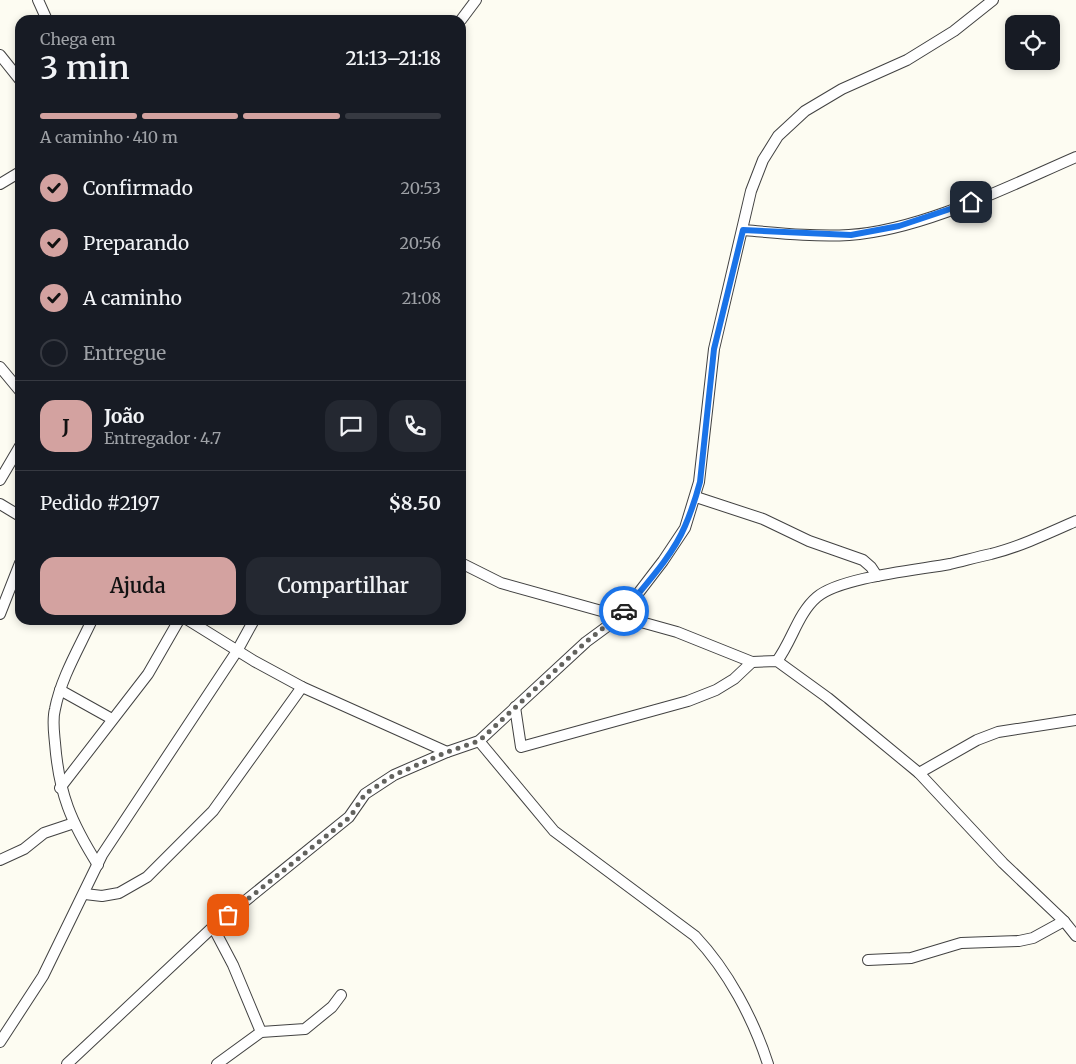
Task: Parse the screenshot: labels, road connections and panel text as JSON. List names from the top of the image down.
{
  "page": {
    "heading": ["3 min", "Chega em", "21:13–21:18"],
    "panel": [
      "João",
      "Entregador · 4.7",
      "Pedido #2197",
      "$8.50"
    ],
    "bar": "A caminho · 410 m",
    "list": [
      ["Confirmado", "20:53"],
      ["Preparando", "20:56"],
      ["A caminho", "21:08"],
      "Entregue"
    ],
    "round": "J",
    "buttons": ["Ajuda", "Compartilhar"]
  }
}
